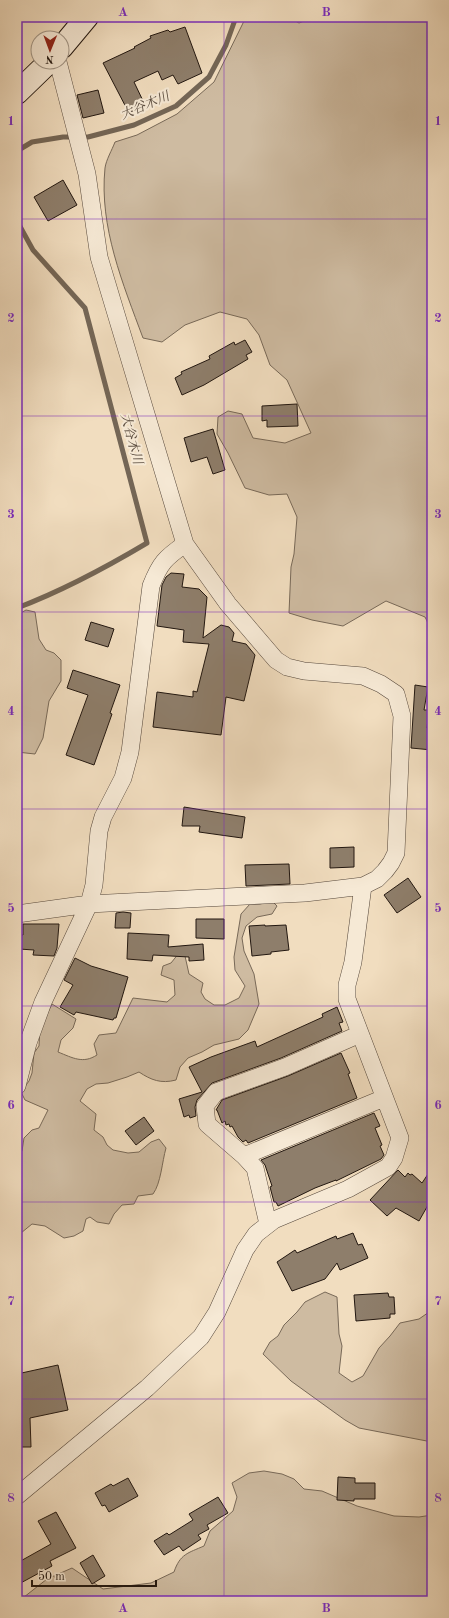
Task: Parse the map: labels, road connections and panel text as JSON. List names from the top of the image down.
{
  "water": ["大谷木川"],
  "scale_bar": "50 m",
  "north": "bottom",
  "grid": {
    "columns": ["A", "B"],
    "rows": [
      "1",
      "2",
      "3",
      "4",
      "5",
      "6",
      "7",
      "8"
    ]
  }
}
